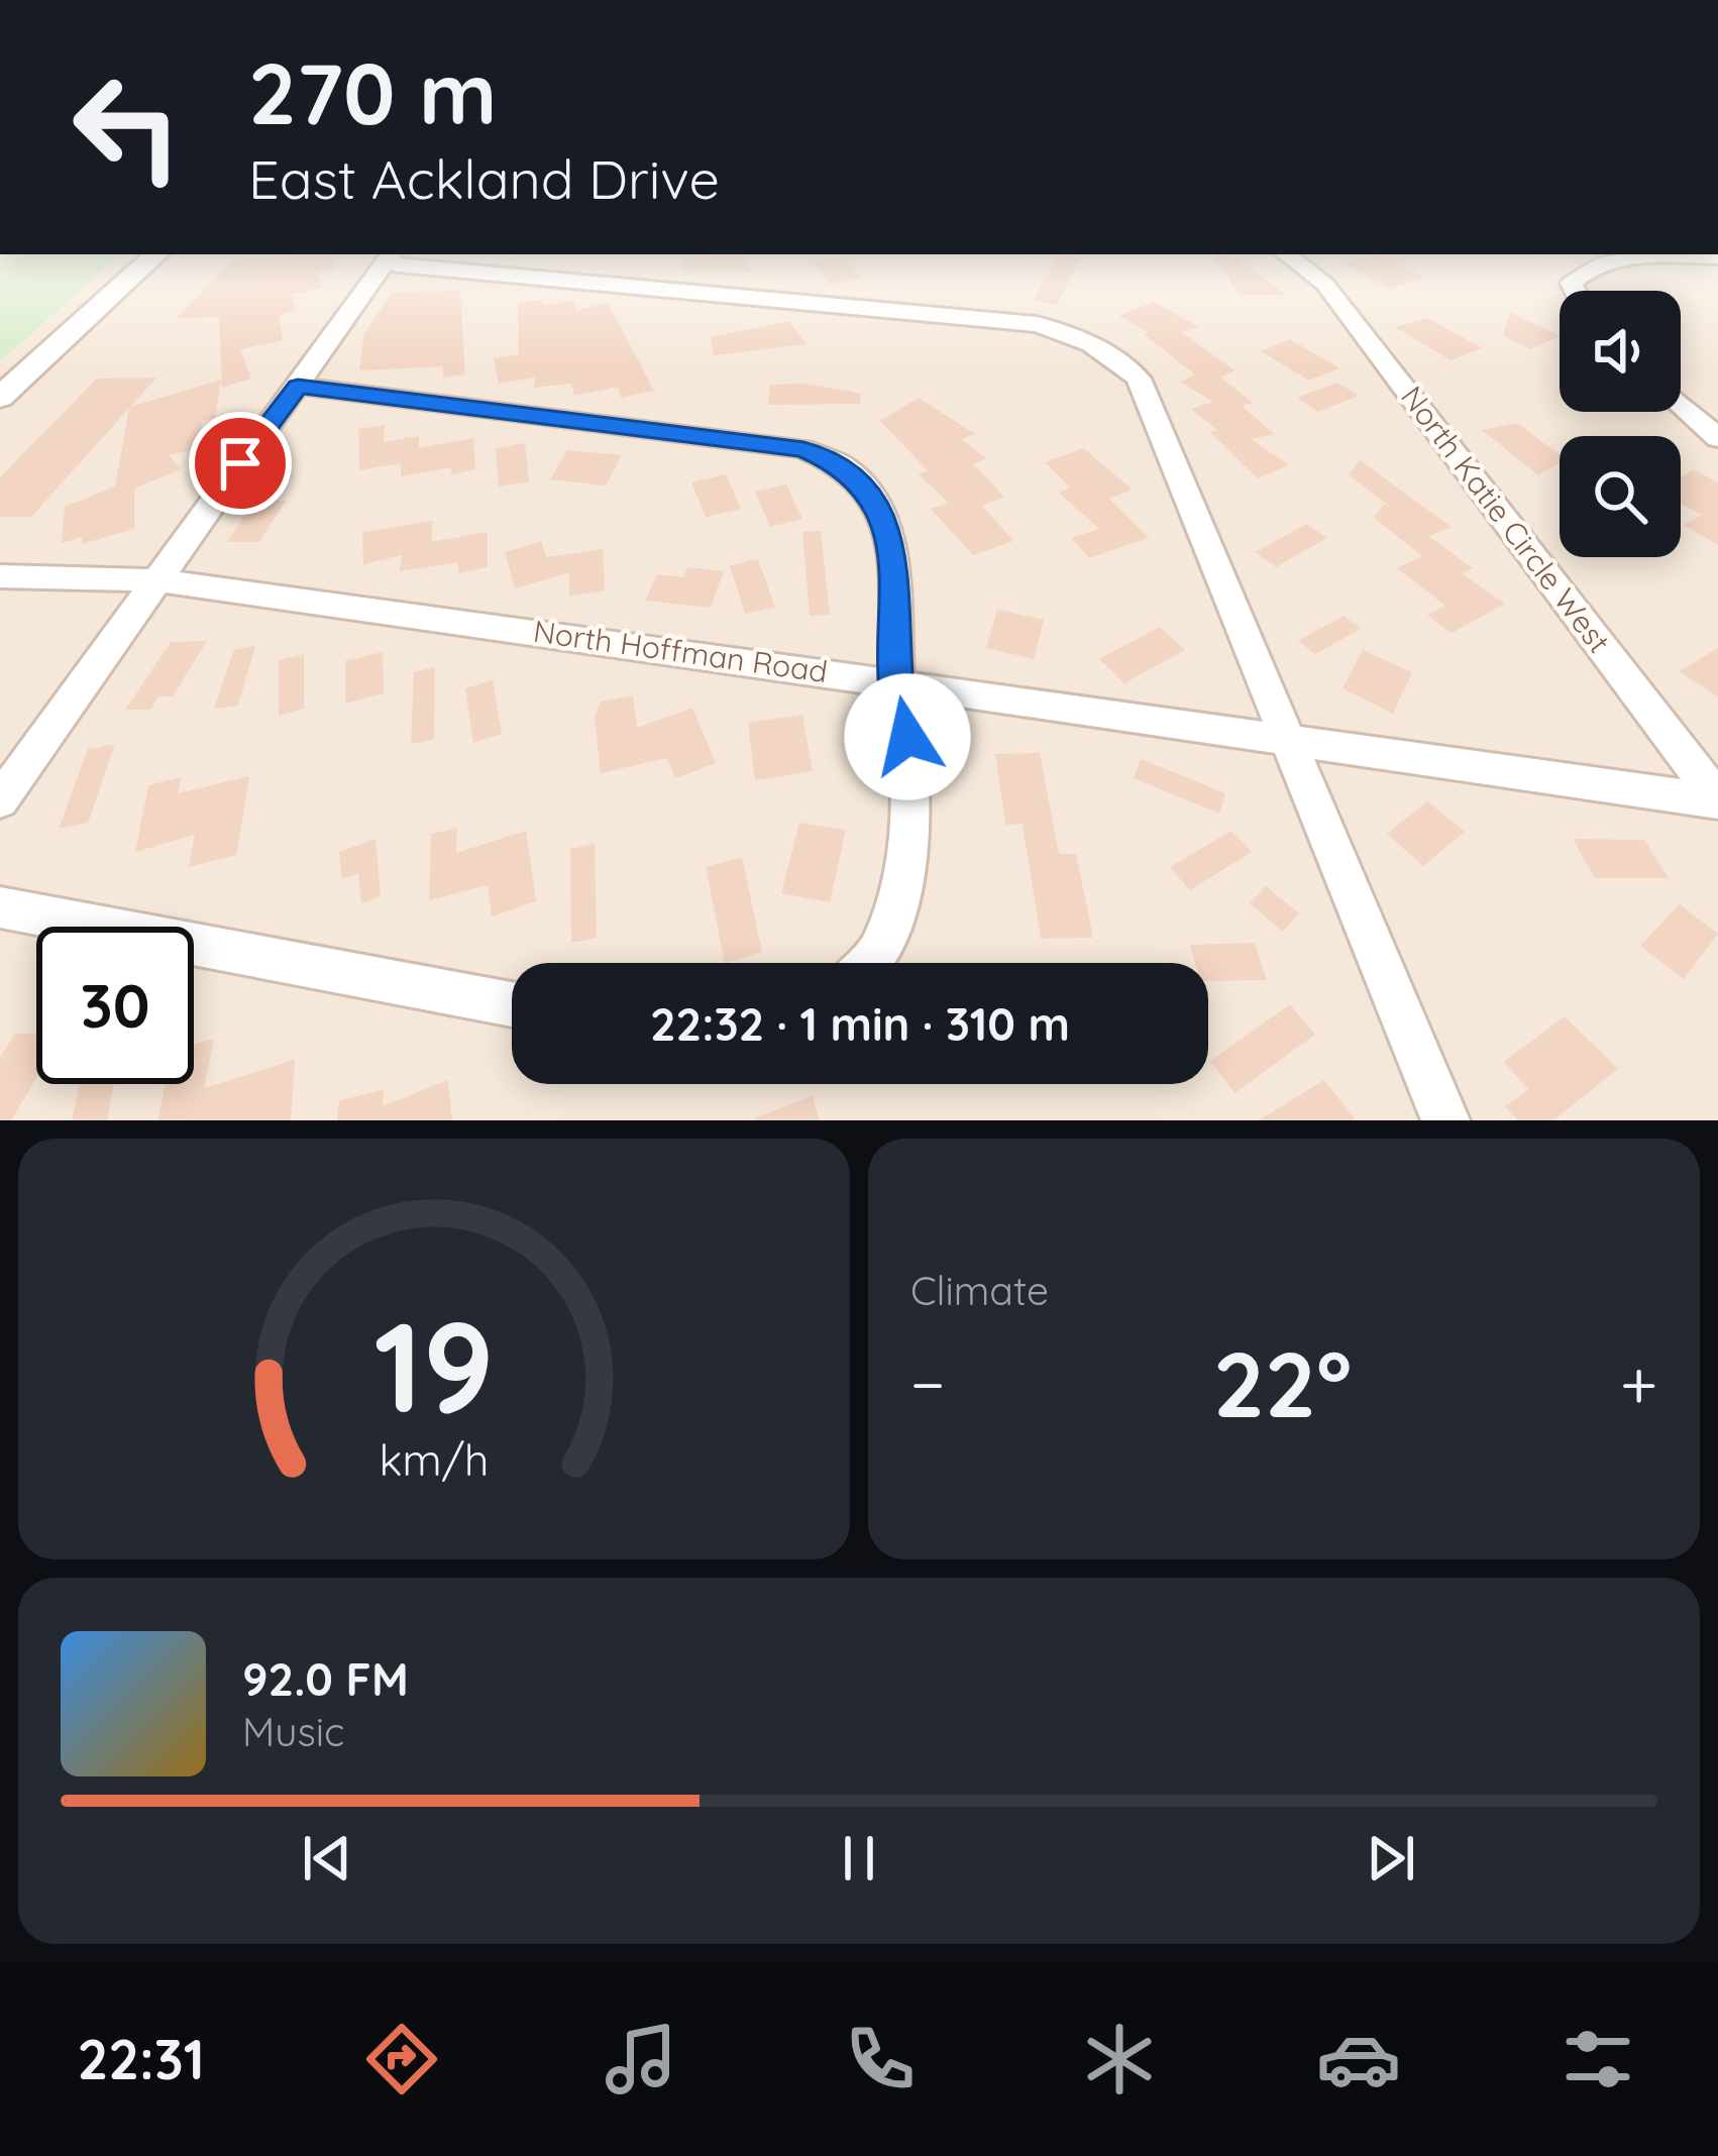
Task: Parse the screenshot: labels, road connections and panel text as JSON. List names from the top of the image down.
{
  "streets": {
    "street": ["North Katie Circle West", "North Hoffman Road"]
  },
  "crossings": [
    ["North Katie Circle West", "North Hoffman Road"]
  ],
  "page": {
    "turn": ["270 m", "East Ackland Drive"],
    "limit": "30",
    "trip": "22:32 · 1 min · 310 m",
    "tile": "Climate",
    "heat": ["−", "22°", "+"],
    "song": ["92.0 FM", "Music"],
    "tabs": "22:31",
    "gauge": ["19", "km/h"]
  }
}
